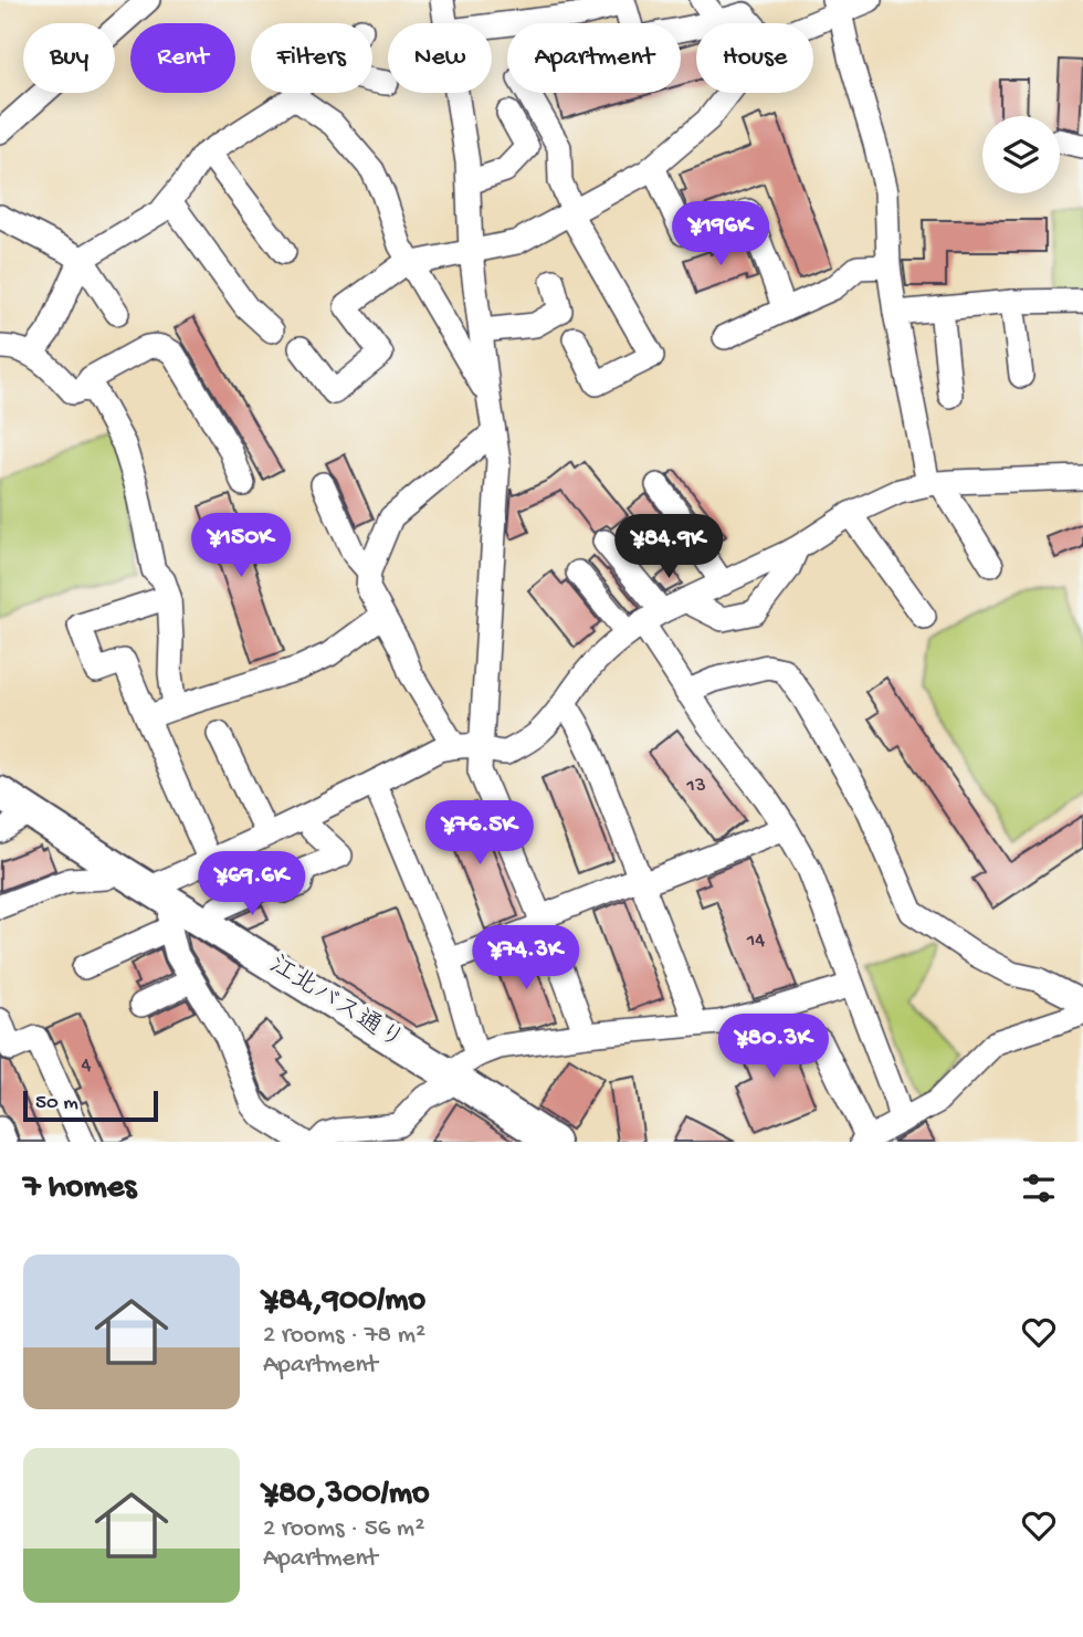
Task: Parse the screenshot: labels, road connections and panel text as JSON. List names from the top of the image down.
{
  "streets": {
    "main road": ["江北バス通り"]
  },
  "house_numbers": ["13", "14", "4"],
  "scale_bar": "50 m",
  "page": {
    "chip": [
      "Buy",
      "Rent",
      "Filters",
      "New",
      "Apartment",
      "House"
    ],
    "price": [
      "¥196K",
      "¥150K",
      "¥84.9K",
      "¥76.5K",
      "¥69.6K",
      "¥74.3K",
      "¥80.3K"
    ],
    "scale": "50 m",
    "heading": "7 homes",
    "list": [
      {
        "name": "¥84,900/mo",
        "note": "2 rooms · 78 m² · Apartment"
      },
      {
        "name": "¥80,300/mo",
        "note": "2 rooms · 56 m² · Apartment"
      }
    ]
  }
}
